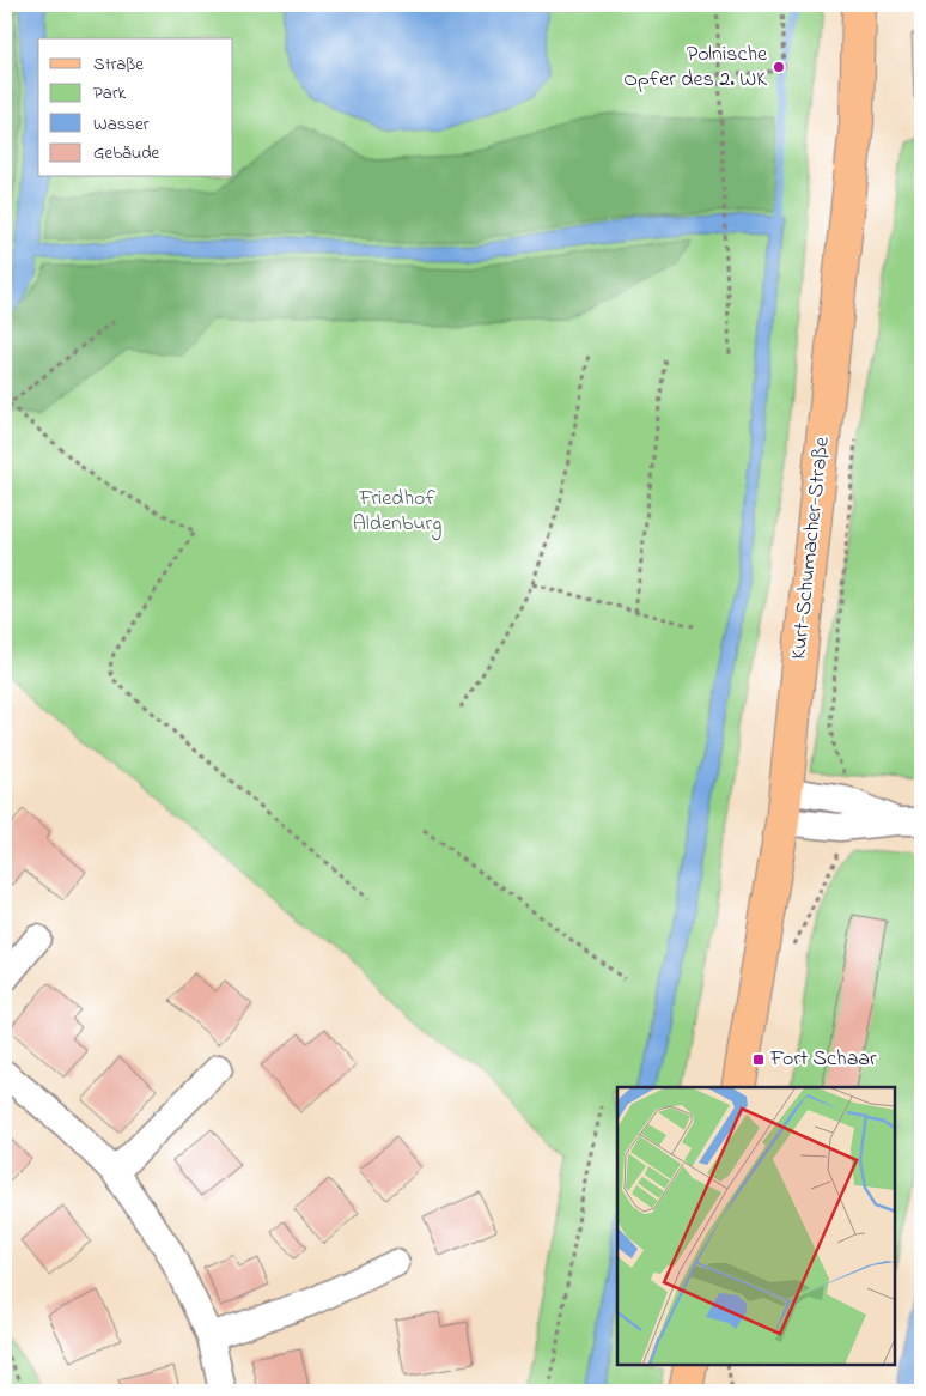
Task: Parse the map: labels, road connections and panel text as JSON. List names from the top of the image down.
{
  "streets": {
    "main road": ["Kurt-Schumacher-Straße"]
  },
  "parks": ["Friedhof Aldenburg"],
  "places": {
    "other": ["Polnische Opfer des 2. WK"],
    "transit": ["Fort Schaar"]
  },
  "legend": [
    "Straße",
    "Park",
    "Wasser",
    "Gebäude"
  ]
}
